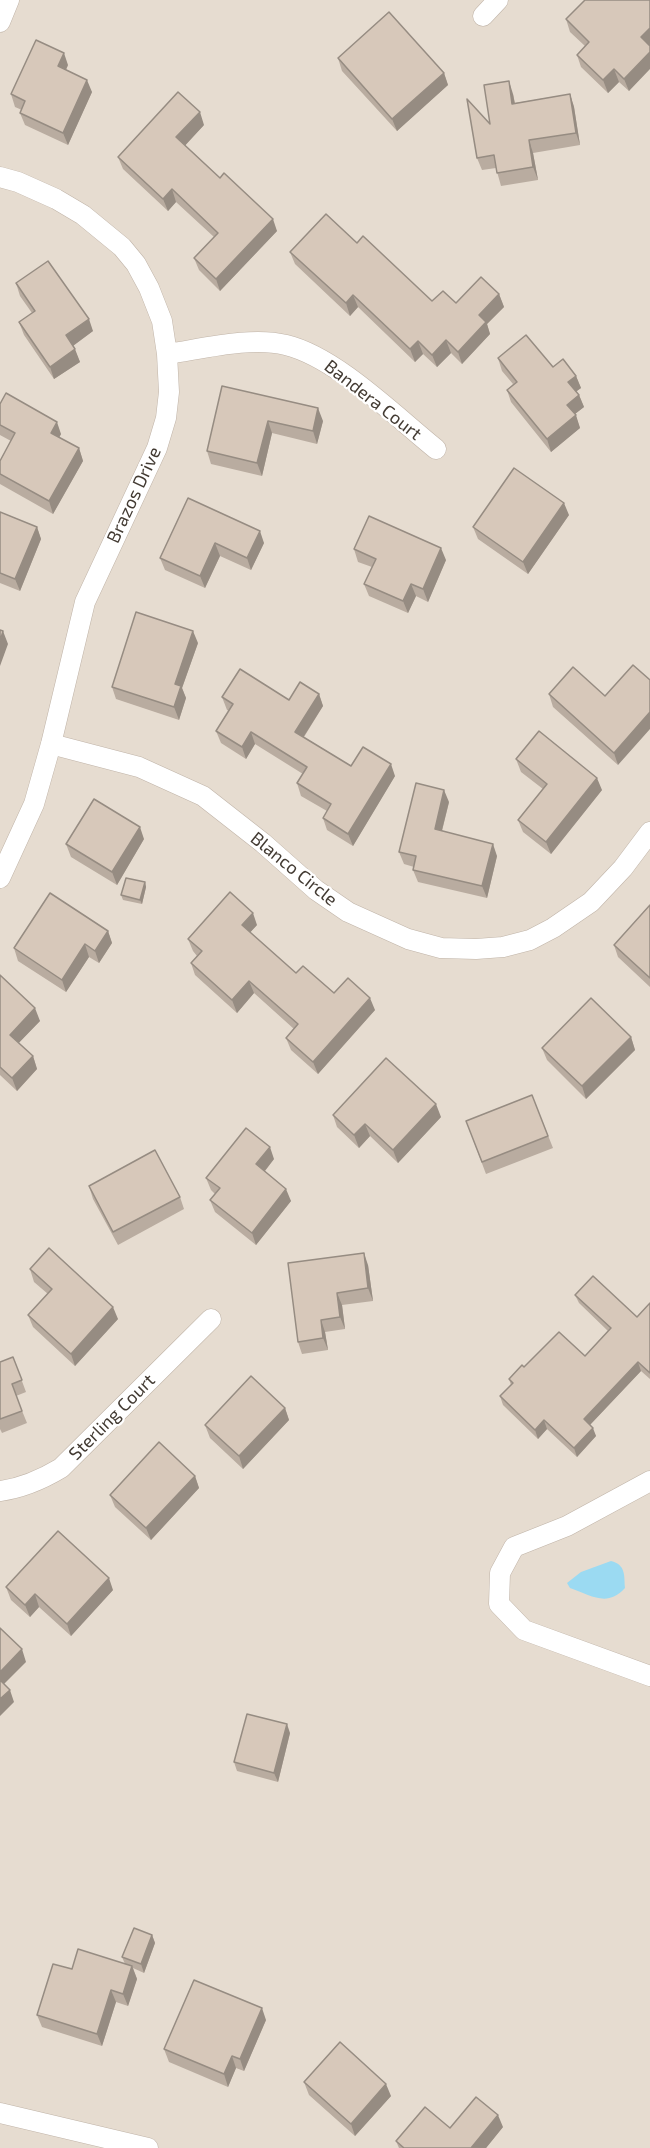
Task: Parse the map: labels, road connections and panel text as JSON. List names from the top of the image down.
{
  "streets": {
    "street": [
      "Bandera Court",
      "Brazos Drive",
      "Blanco Circle",
      "Sterling Court"
    ]
  },
  "crossings": [
    ["Bandera Court", "Brazos Drive"],
    ["Brazos Drive", "Blanco Circle"]
  ]
}
